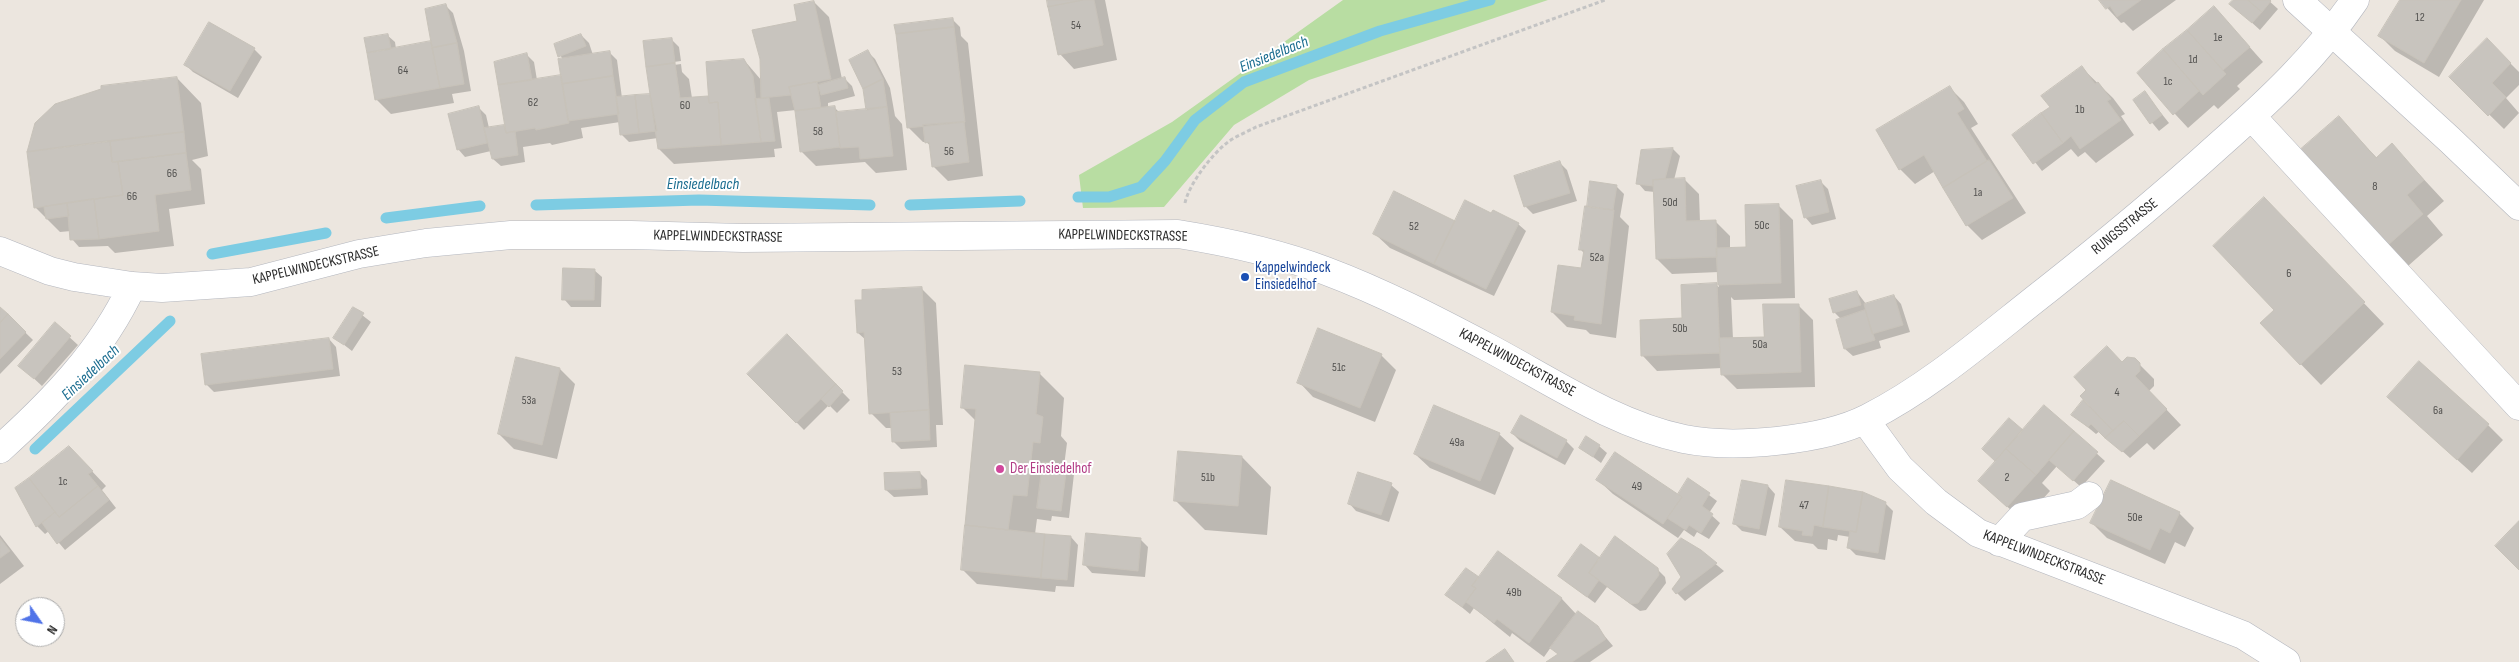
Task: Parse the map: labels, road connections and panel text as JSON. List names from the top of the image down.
{
  "streets": {
    "street": ["RUNGSSTRASSE", "KAPPELWINDECKSTRASSE"]
  },
  "crossings": [
    ["RUNGSSTRASSE", "KAPPELWINDECKSTRASSE"]
  ],
  "water": ["Einsiedelbach"],
  "places": ["Kappelwindeck Einsiedelhof", "Der Einsiedelhof"],
  "house_numbers": [
    "12",
    "54",
    "1e",
    "1d",
    "64",
    "1c",
    "62",
    "60",
    "1b",
    "58",
    "56",
    "66",
    "8",
    "1a",
    "66",
    "50d",
    "50c",
    "52",
    "52a",
    "6",
    "50b",
    "50a",
    "51c",
    "53",
    "4",
    "53a",
    "6a",
    "49a",
    "51b",
    "2",
    "1c",
    "49",
    "47",
    "50e",
    "49b"
  ],
  "north": "bottom right"
}
